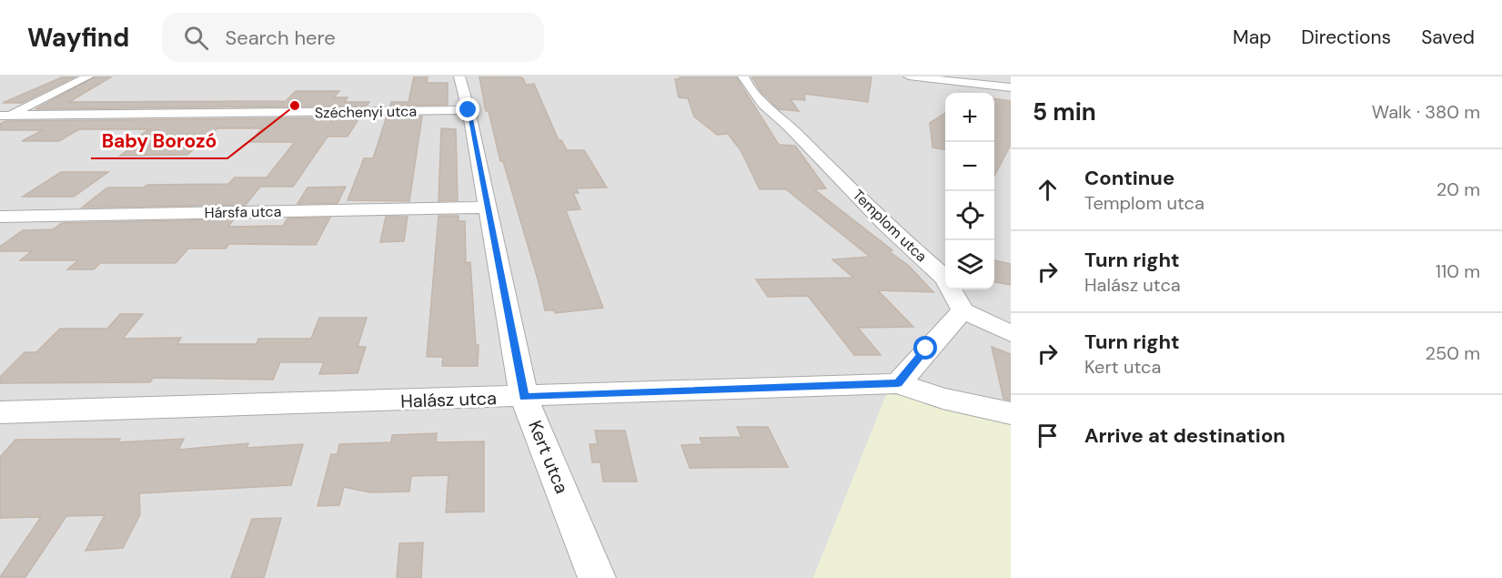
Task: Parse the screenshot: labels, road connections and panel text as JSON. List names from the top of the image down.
{
  "streets": {
    "street": [
      "Széchenyi utca",
      "Hársfa utca",
      "Templom utca",
      "Halász utca",
      "Kert utca"
    ]
  },
  "crossings": [
    ["Széchenyi utca", "Kert utca"],
    ["Hársfa utca", "Kert utca"],
    ["Halász utca", "Kert utca"]
  ],
  "places": ["Baby Borozó"],
  "page": {
    "header": "Wayfind",
    "search": "Search here",
    "nav": ["Map", "Directions", "Saved"],
    "heading": ["5 min", "Walk · 380 m"],
    "map_buttons": ["+", "−"],
    "list": [
      ["Continue", "Templom utca", "20 m"],
      ["Turn right", "Halász utca", "110 m"],
      ["Turn right", "Kert utca", "250 m"],
      "Arrive at destination"
    ]
  }
}
